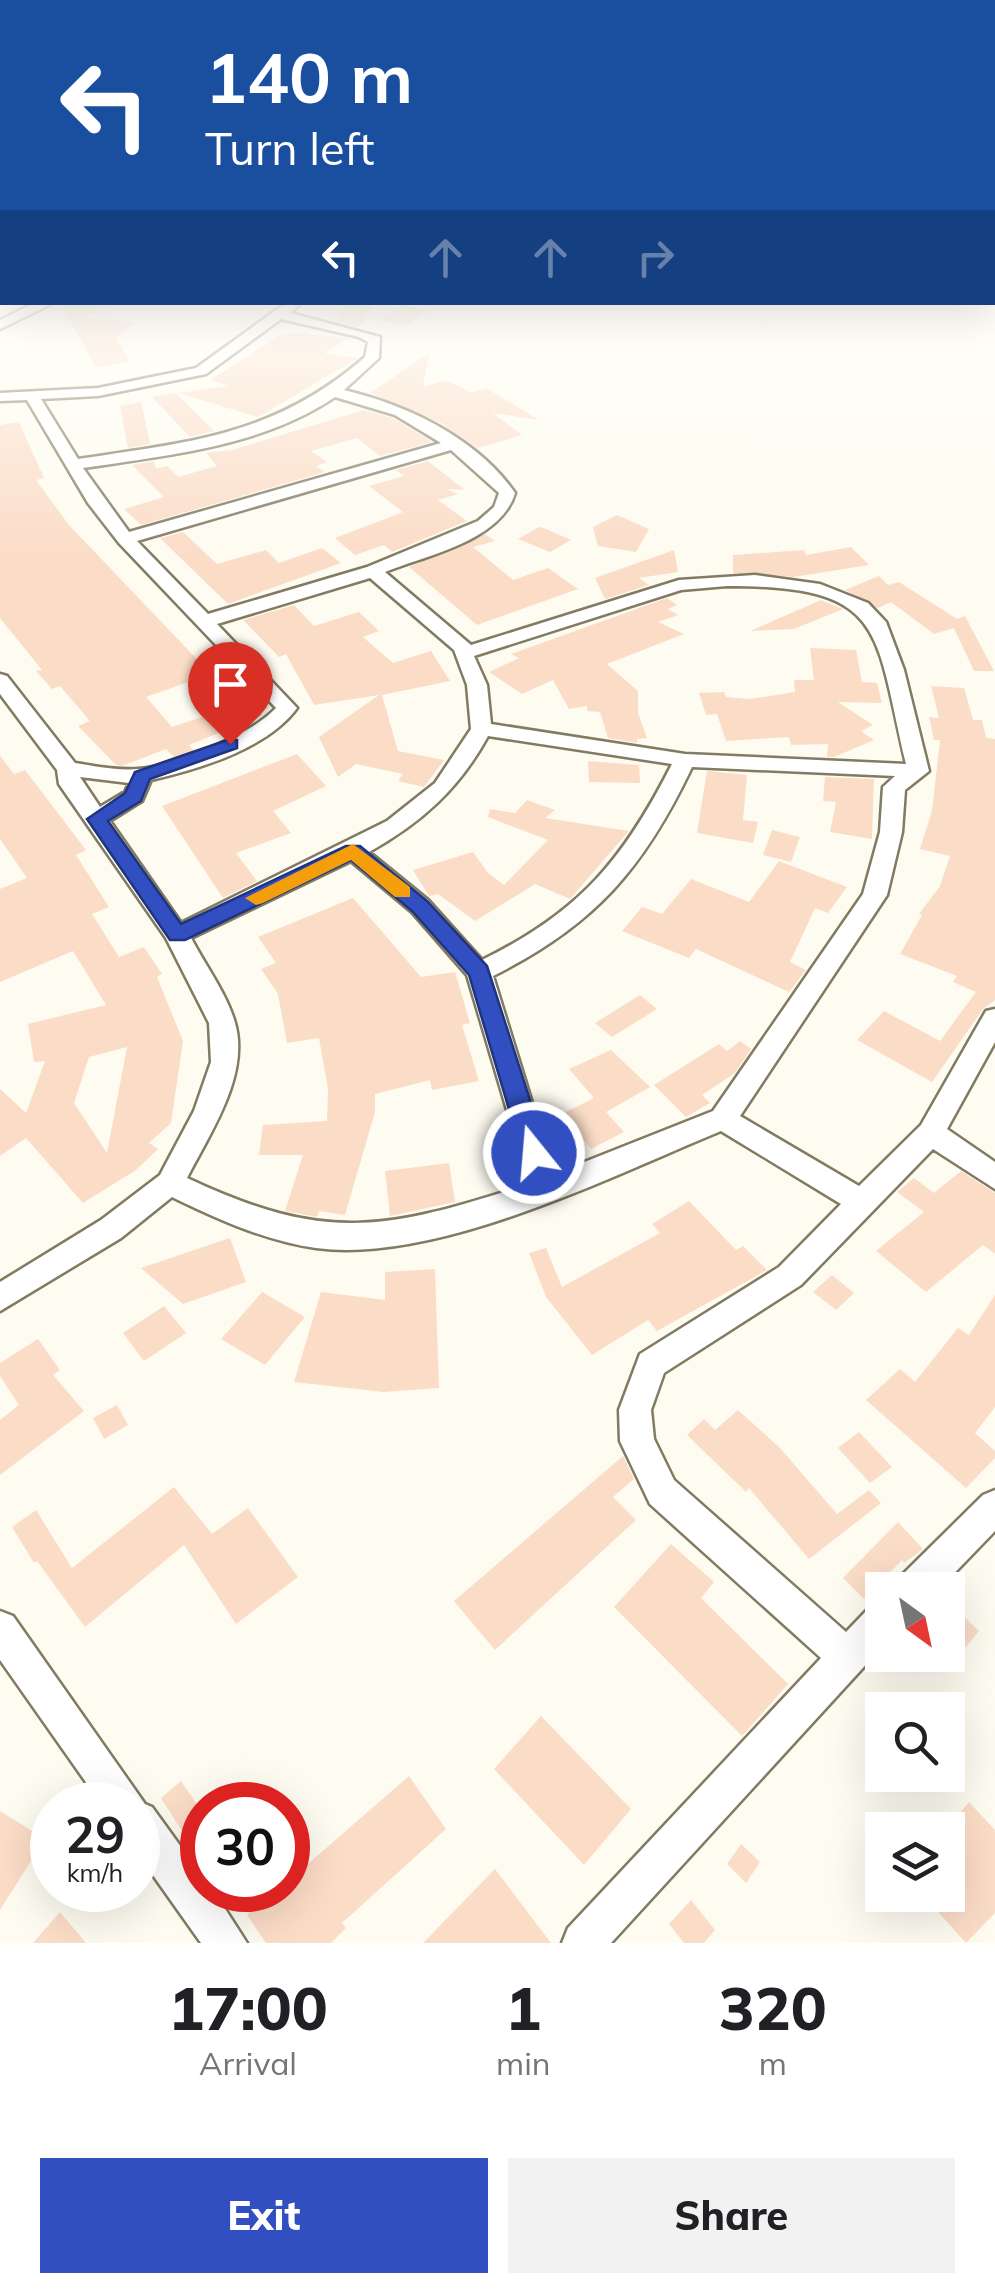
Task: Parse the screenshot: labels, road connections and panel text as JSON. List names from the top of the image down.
{
  "north": "bottom right",
  "page": {
    "turn": ["140 m", "Turn left"],
    "speed": "29 km/h",
    "limit": "30",
    "eta": [
      "17:00",
      "Arrival",
      "1",
      "min",
      "320",
      "m"
    ],
    "buttons": ["Exit", "Share"]
  }
}
